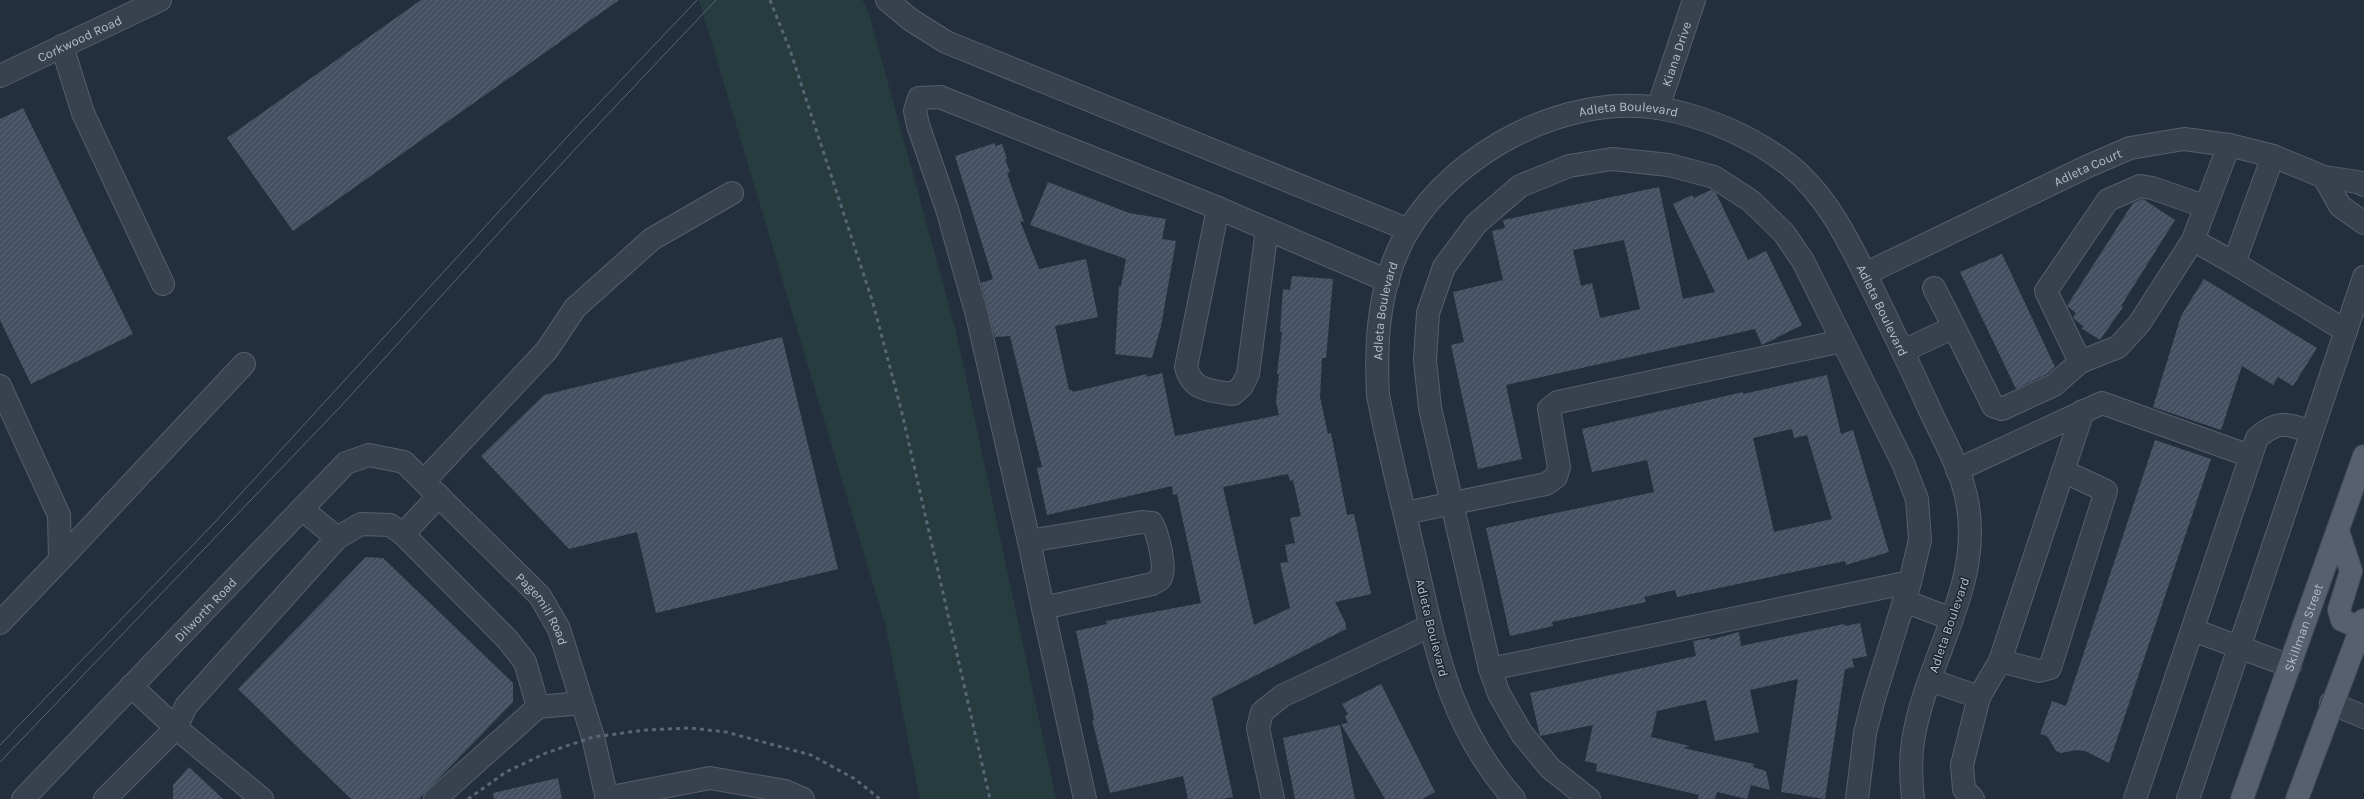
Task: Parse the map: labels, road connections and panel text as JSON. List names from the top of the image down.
{
  "streets": {
    "main road": ["Skillman Street"],
    "street": [
      "Corkwood Road",
      "Kiana Drive",
      "Adleta Boulevard",
      "Adleta Court",
      "Dilworth Road",
      "Pagemill Road"
    ]
  },
  "crossings": [
    ["Kiana Drive", "Adleta Boulevard"],
    ["Adleta Boulevard", "Adleta Court"],
    ["Dilworth Road", "Pagemill Road"]
  ]
}
